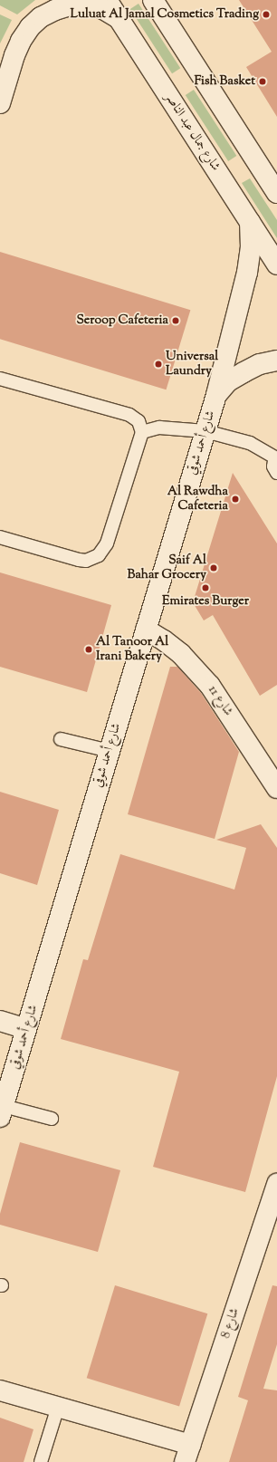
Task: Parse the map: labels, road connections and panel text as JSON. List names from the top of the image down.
{
  "streets": {
    "street": [
      "شارع جمال عبد الناصر",
      "شارع أحمد شوقي",
      "شارع 11",
      "شارع 8"
    ]
  },
  "crossings": [
    ["شارع جمال عبد الناصر", "شارع أحمد شوقي"],
    ["شارع أحمد شوقي", "شارع 11"]
  ],
  "places": [
    "Luluat Al Jamal Cosmetics Trading",
    "Fish Basket",
    "Seroop Cafeteria",
    "Universal Laundry",
    "Al Rawdha Cafeteria",
    "Saif Al Bahar Grocery",
    "Emirates Burger",
    "Al Tanoor Al Irani Bakery"
  ]
}
